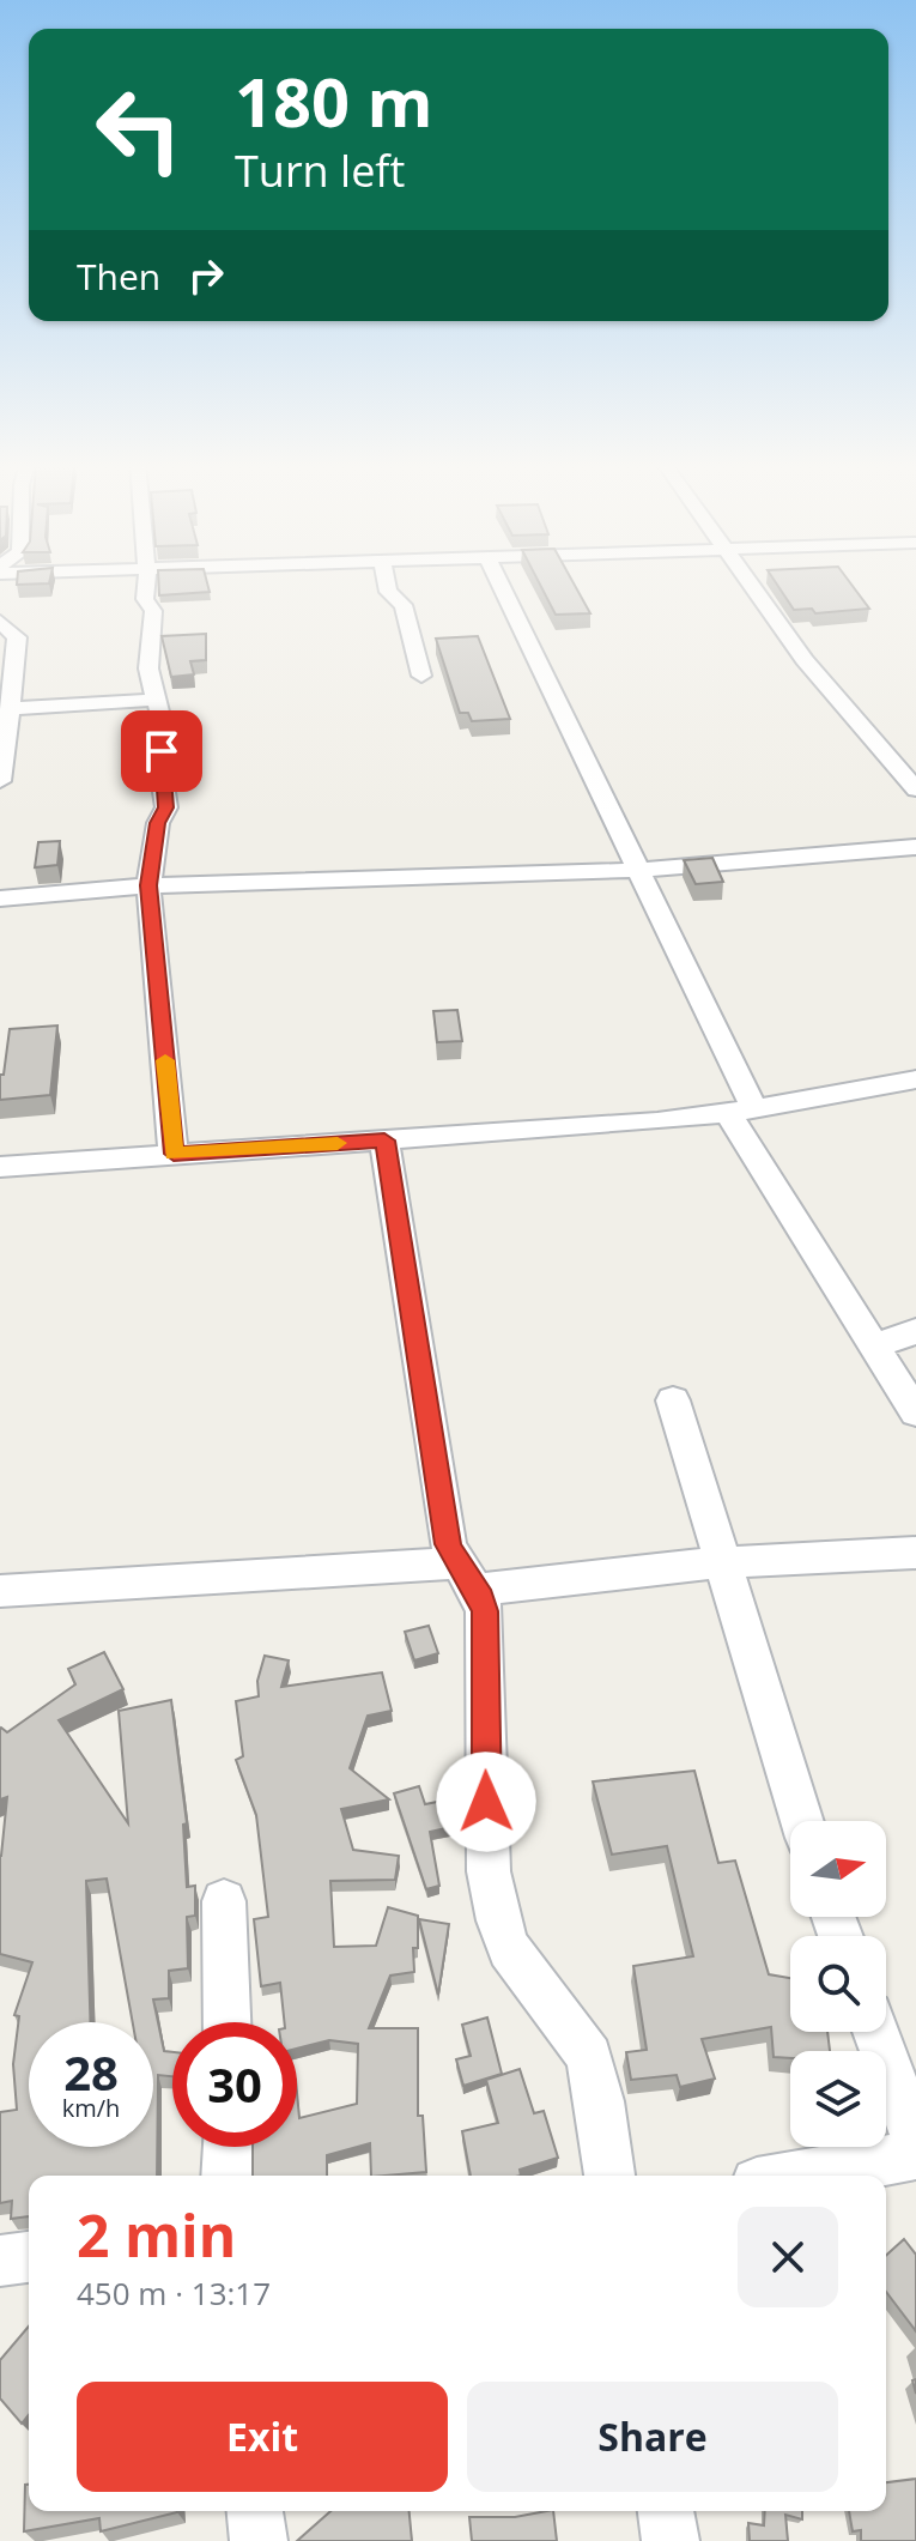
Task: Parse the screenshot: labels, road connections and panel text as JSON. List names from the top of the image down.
{
  "north": "right",
  "page": {
    "turn": ["180 m", "Turn left"],
    "then": "Then",
    "speed": "28 km/h",
    "limit": "30",
    "heading": ["2 min", "450 m · 13:17"],
    "buttons": ["Exit", "Share"]
  }
}
